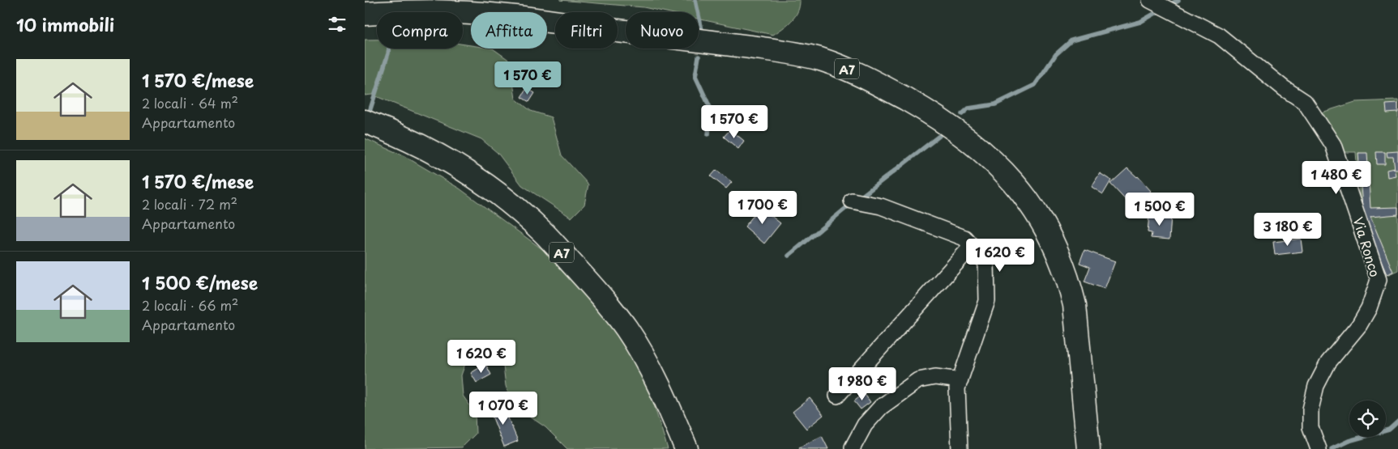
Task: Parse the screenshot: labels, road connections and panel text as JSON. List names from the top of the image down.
{
  "streets": {
    "highway": ["A7"],
    "street": ["Via Ronco"]
  },
  "page": {
    "heading": "10 immobili",
    "chip": [
      "Compra",
      "Affitta",
      "Filtri",
      "Nuovo"
    ],
    "list": [
      {
        "name": "1 570 €/mese",
        "note": "2 locali · 64 m² · Appartamento"
      },
      {
        "name": "1 570 €/mese",
        "note": "2 locali · 72 m² · Appartamento"
      },
      {
        "name": "1 500 €/mese",
        "note": "2 locali · 66 m² · Appartamento"
      }
    ],
    "price": [
      "1 570 €",
      "1 570 €",
      "1 480 €",
      "1 700 €",
      "1 500 €",
      "3 180 €",
      "1 620 €",
      "1 620 €",
      "1 980 €",
      "1 070 €"
    ]
  }
}
